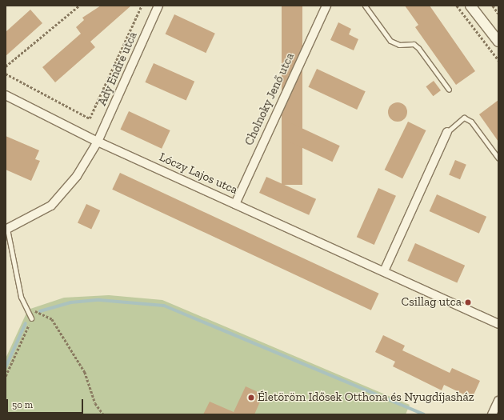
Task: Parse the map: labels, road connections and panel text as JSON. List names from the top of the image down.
{
  "streets": {
    "street": ["Ady Endre utca", "Cholnoky Jenő utca", "Lóczy Lajos utca"]
  },
  "crossings": [
    ["Ady Endre utca", "Lóczy Lajos utca"],
    ["Cholnoky Jenő utca", "Lóczy Lajos utca"]
  ],
  "places": ["Csillag utca", "Életöröm Idősek Otthona és Nyugdíjasház"],
  "scale_bar": "50 m"
}
